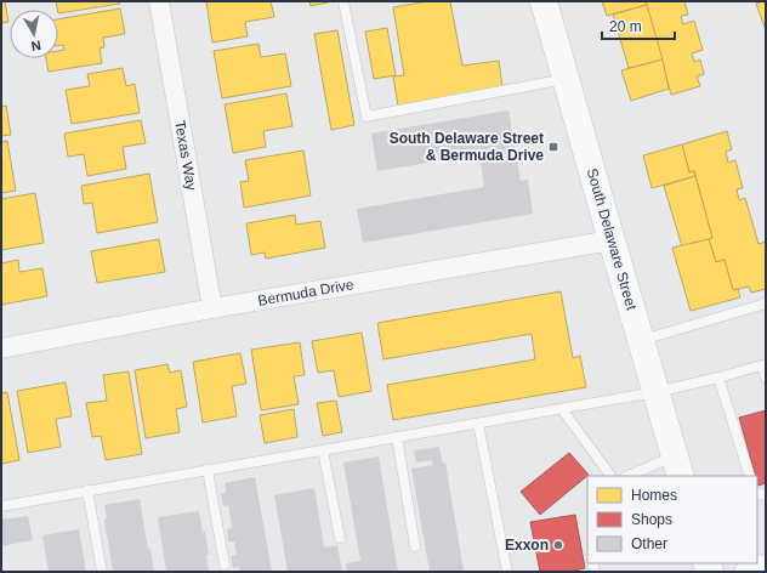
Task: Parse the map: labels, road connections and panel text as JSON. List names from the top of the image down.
{
  "streets": {
    "main road": ["South Delaware Street"],
    "street": ["Texas Way", "Bermuda Drive"]
  },
  "crossings": [
    ["Texas Way", "Bermuda Drive"],
    ["South Delaware Street", "Bermuda Drive"]
  ],
  "places": {
    "transit": ["South Delaware Street & Bermuda Drive"],
    "other": ["Exxon"]
  },
  "legend": ["Homes", "Shops", "Other"],
  "scale_bar": "20 m",
  "north": "bottom"
}
